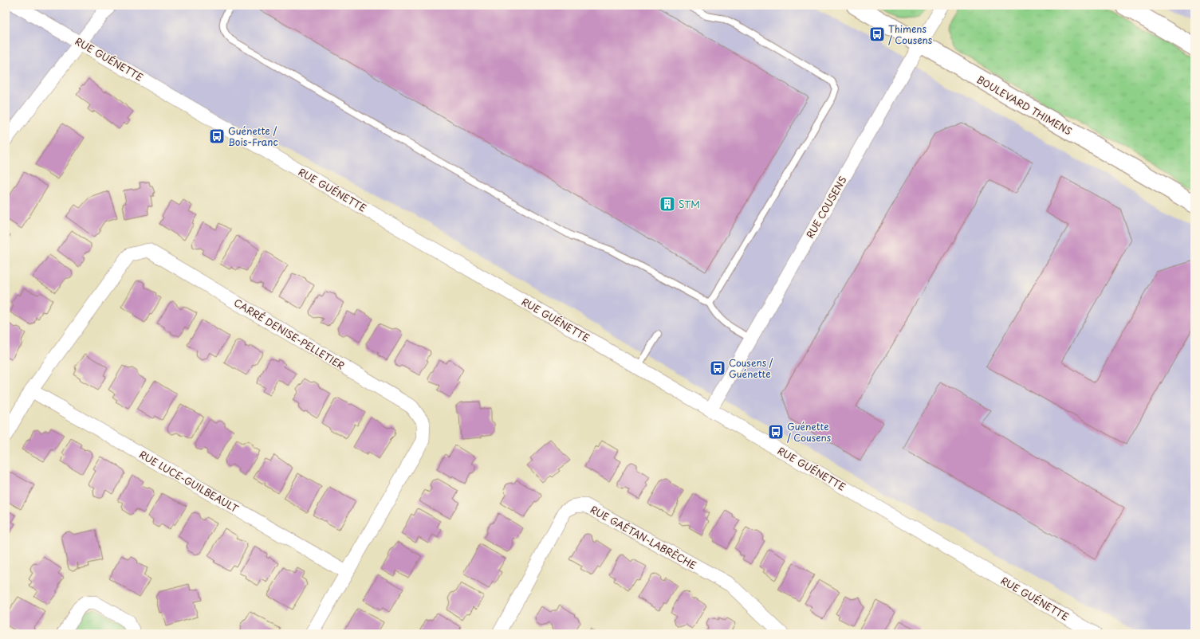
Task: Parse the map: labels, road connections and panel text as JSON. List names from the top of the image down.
{
  "streets": {
    "street": [
      "RUE GUÉNETTE",
      "BOULEVARD THIMENS",
      "RUE COUSENS",
      "CARRÉ DENISE-PELLETIER",
      "RUE LUCE-GUILBEAULT",
      "RUE GAÉTAN-LABRÈCHE"
    ]
  },
  "crossings": [
    ["RUE GUÉNETTE", "RUE COUSENS"],
    ["BOULEVARD THIMENS", "RUE COUSENS"],
    ["CARRÉ DENISE-PELLETIER", "RUE LUCE-GUILBEAULT"]
  ],
  "places": {
    "bus stop": [
      "Thimens / Cousens",
      "Guénette / Bois-Franc",
      "Cousens / Guénette",
      "Guénette / Cousens"
    ],
    "building": ["STM"]
  }
}
